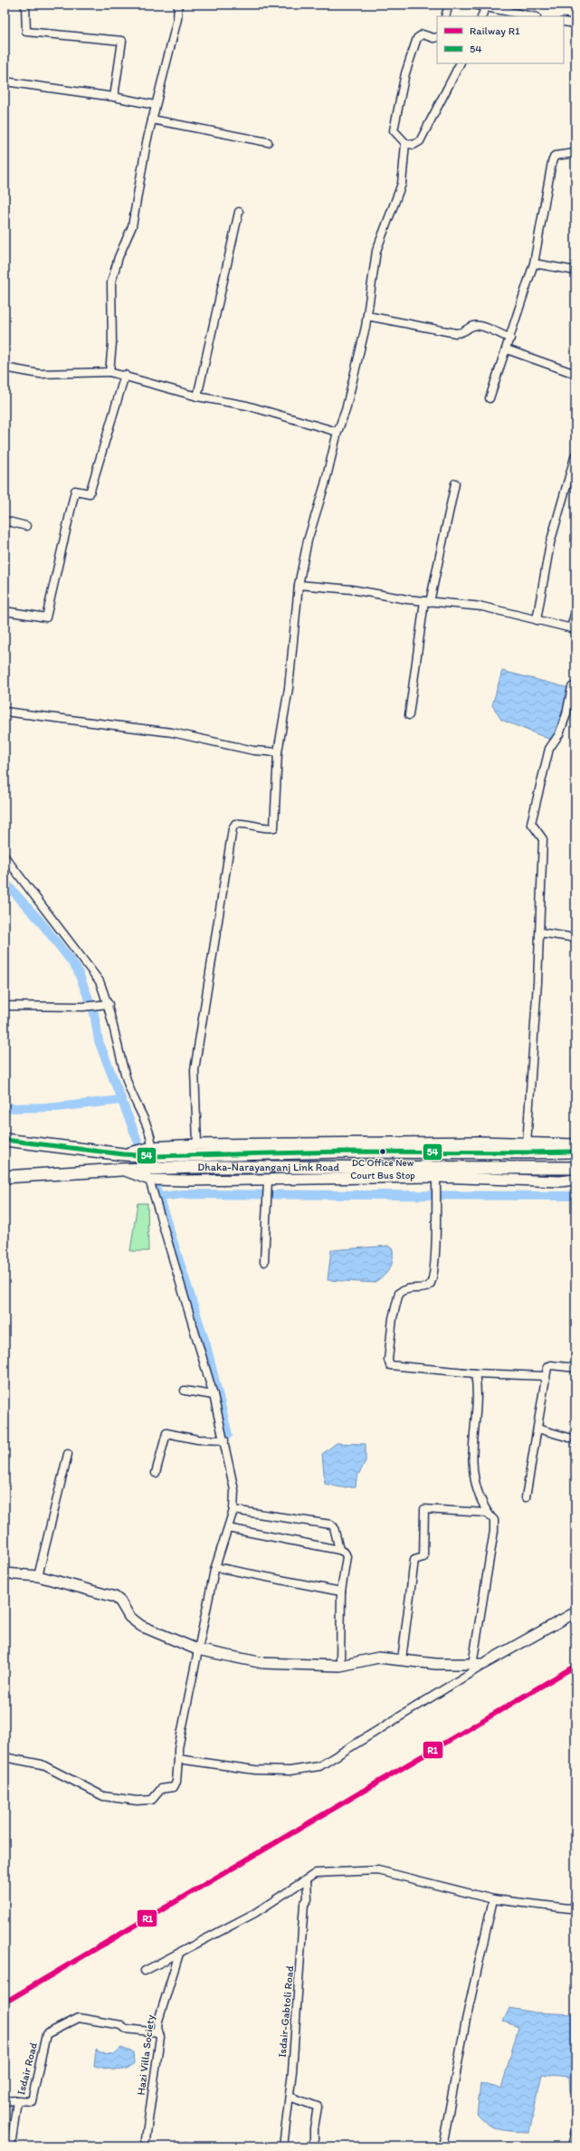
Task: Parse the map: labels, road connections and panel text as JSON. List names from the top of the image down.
{
  "streets": {
    "main road": ["Dhaka-Narayanganj Link Road"],
    "street": ["Isdair-Gabtoli Road", "Hazi Villa Society", "Isdair Road"]
  },
  "crossings": [
    ["Hazi Villa Society", "Isdair Road"]
  ],
  "places": ["DC Office New Court Bus Stop"],
  "lines": ["transit line 54", "rail line R1"],
  "legend": ["Railway R1", "54"]
}
